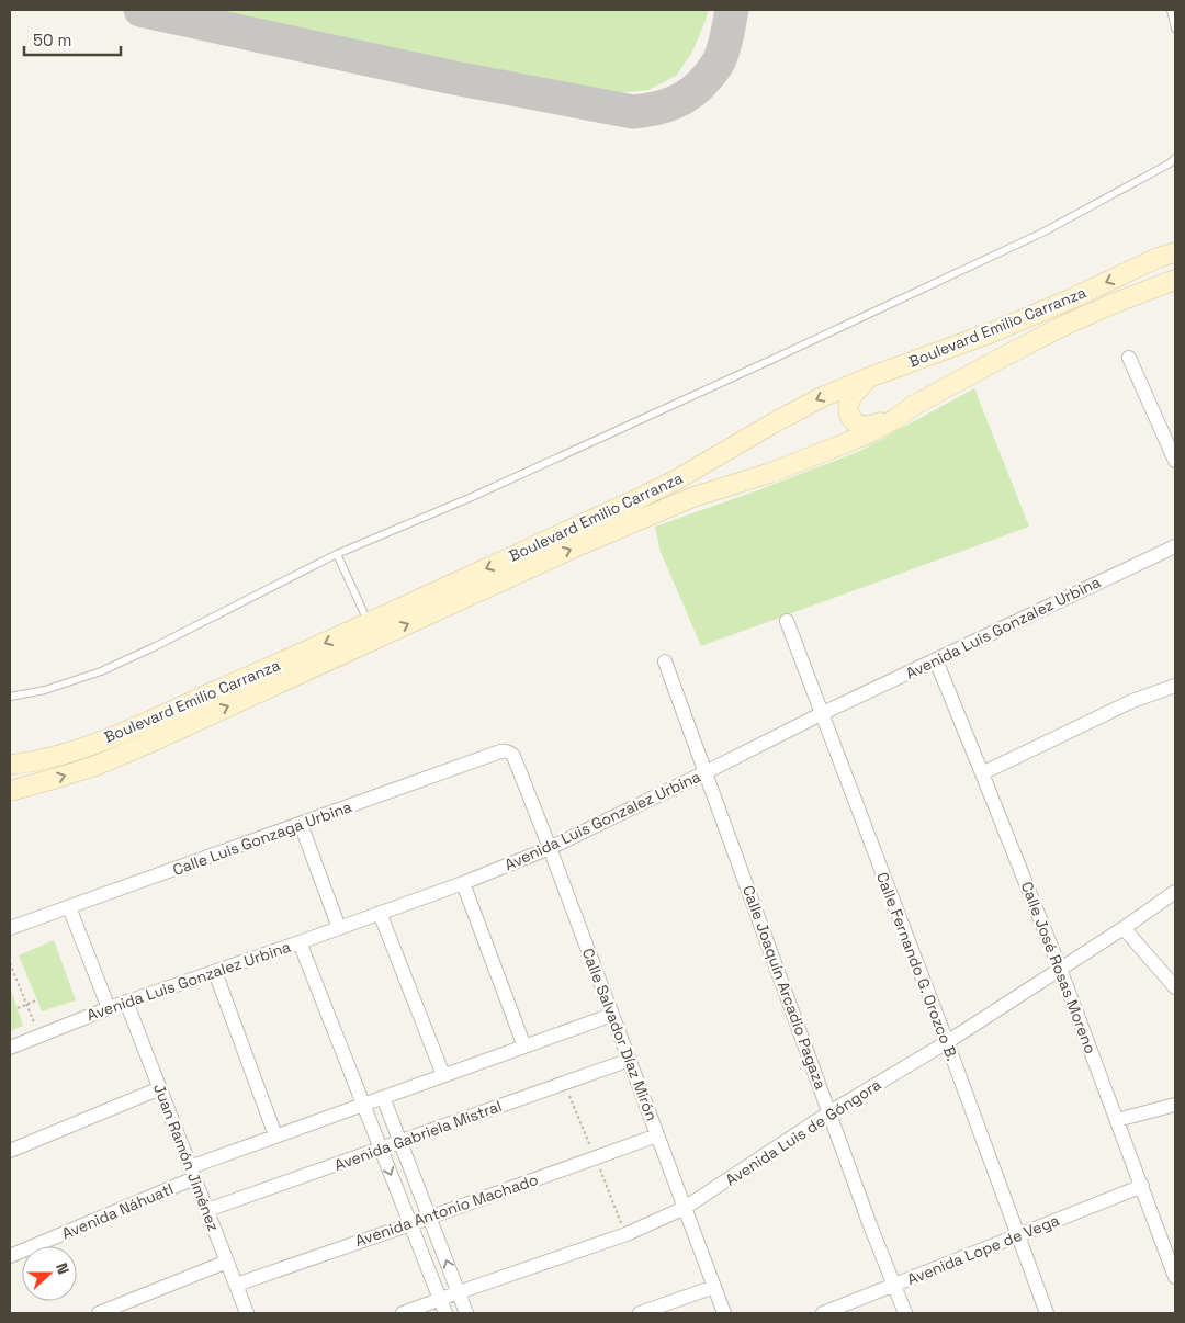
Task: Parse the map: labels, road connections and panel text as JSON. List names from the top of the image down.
{
  "streets": {
    "street": [
      "Boulevard Emilio Carranza",
      "Avenida Luis Gonzalez Urbina",
      "Calle Luis Gonzaga Urbina",
      "Calle Fernando G. Orozco B.",
      "Calle José Rosas Moreno",
      "Calle Joaquín Arcadio Pagaza",
      "Calle Salvador Díaz Mirón",
      "Avenida Luis de Góngora",
      "Avenida Gabriela Mistral",
      "Juan Ramón Jiménez",
      "Avenida Antonio Machado",
      "Avenida Náhuatl",
      "Avenida Lope de Vega"
    ]
  },
  "crossings": [
    ["Avenida Luis Gonzalez Urbina", "Calle Fernando G. Orozco B."],
    ["Avenida Luis Gonzalez Urbina", "Calle José Rosas Moreno"],
    ["Avenida Luis Gonzalez Urbina", "Calle Joaquín Arcadio Pagaza"],
    ["Avenida Luis Gonzalez Urbina", "Calle Salvador Díaz Mirón"],
    ["Avenida Luis Gonzalez Urbina", "Juan Ramón Jiménez"],
    ["Calle Luis Gonzaga Urbina", "Calle Salvador Díaz Mirón"],
    ["Calle Fernando G. Orozco B.", "Avenida Luis de Góngora"],
    ["Calle Fernando G. Orozco B.", "Avenida Lope de Vega"],
    ["Calle José Rosas Moreno", "Avenida Luis de Góngora"],
    ["Calle José Rosas Moreno", "Avenida Lope de Vega"],
    ["Calle Joaquín Arcadio Pagaza", "Avenida Luis de Góngora"],
    ["Calle Joaquín Arcadio Pagaza", "Avenida Lope de Vega"],
    ["Calle Salvador Díaz Mirón", "Avenida Luis de Góngora"],
    ["Calle Salvador Díaz Mirón", "Avenida Gabriela Mistral"],
    ["Calle Salvador Díaz Mirón", "Avenida Antonio Machado"],
    ["Calle Salvador Díaz Mirón", "Avenida Náhuatl"],
    ["Avenida Gabriela Mistral", "Juan Ramón Jiménez"],
    ["Juan Ramón Jiménez", "Avenida Antonio Machado"],
    ["Juan Ramón Jiménez", "Avenida Náhuatl"]
  ],
  "scale_bar": "50 m",
  "north": "right"
}
